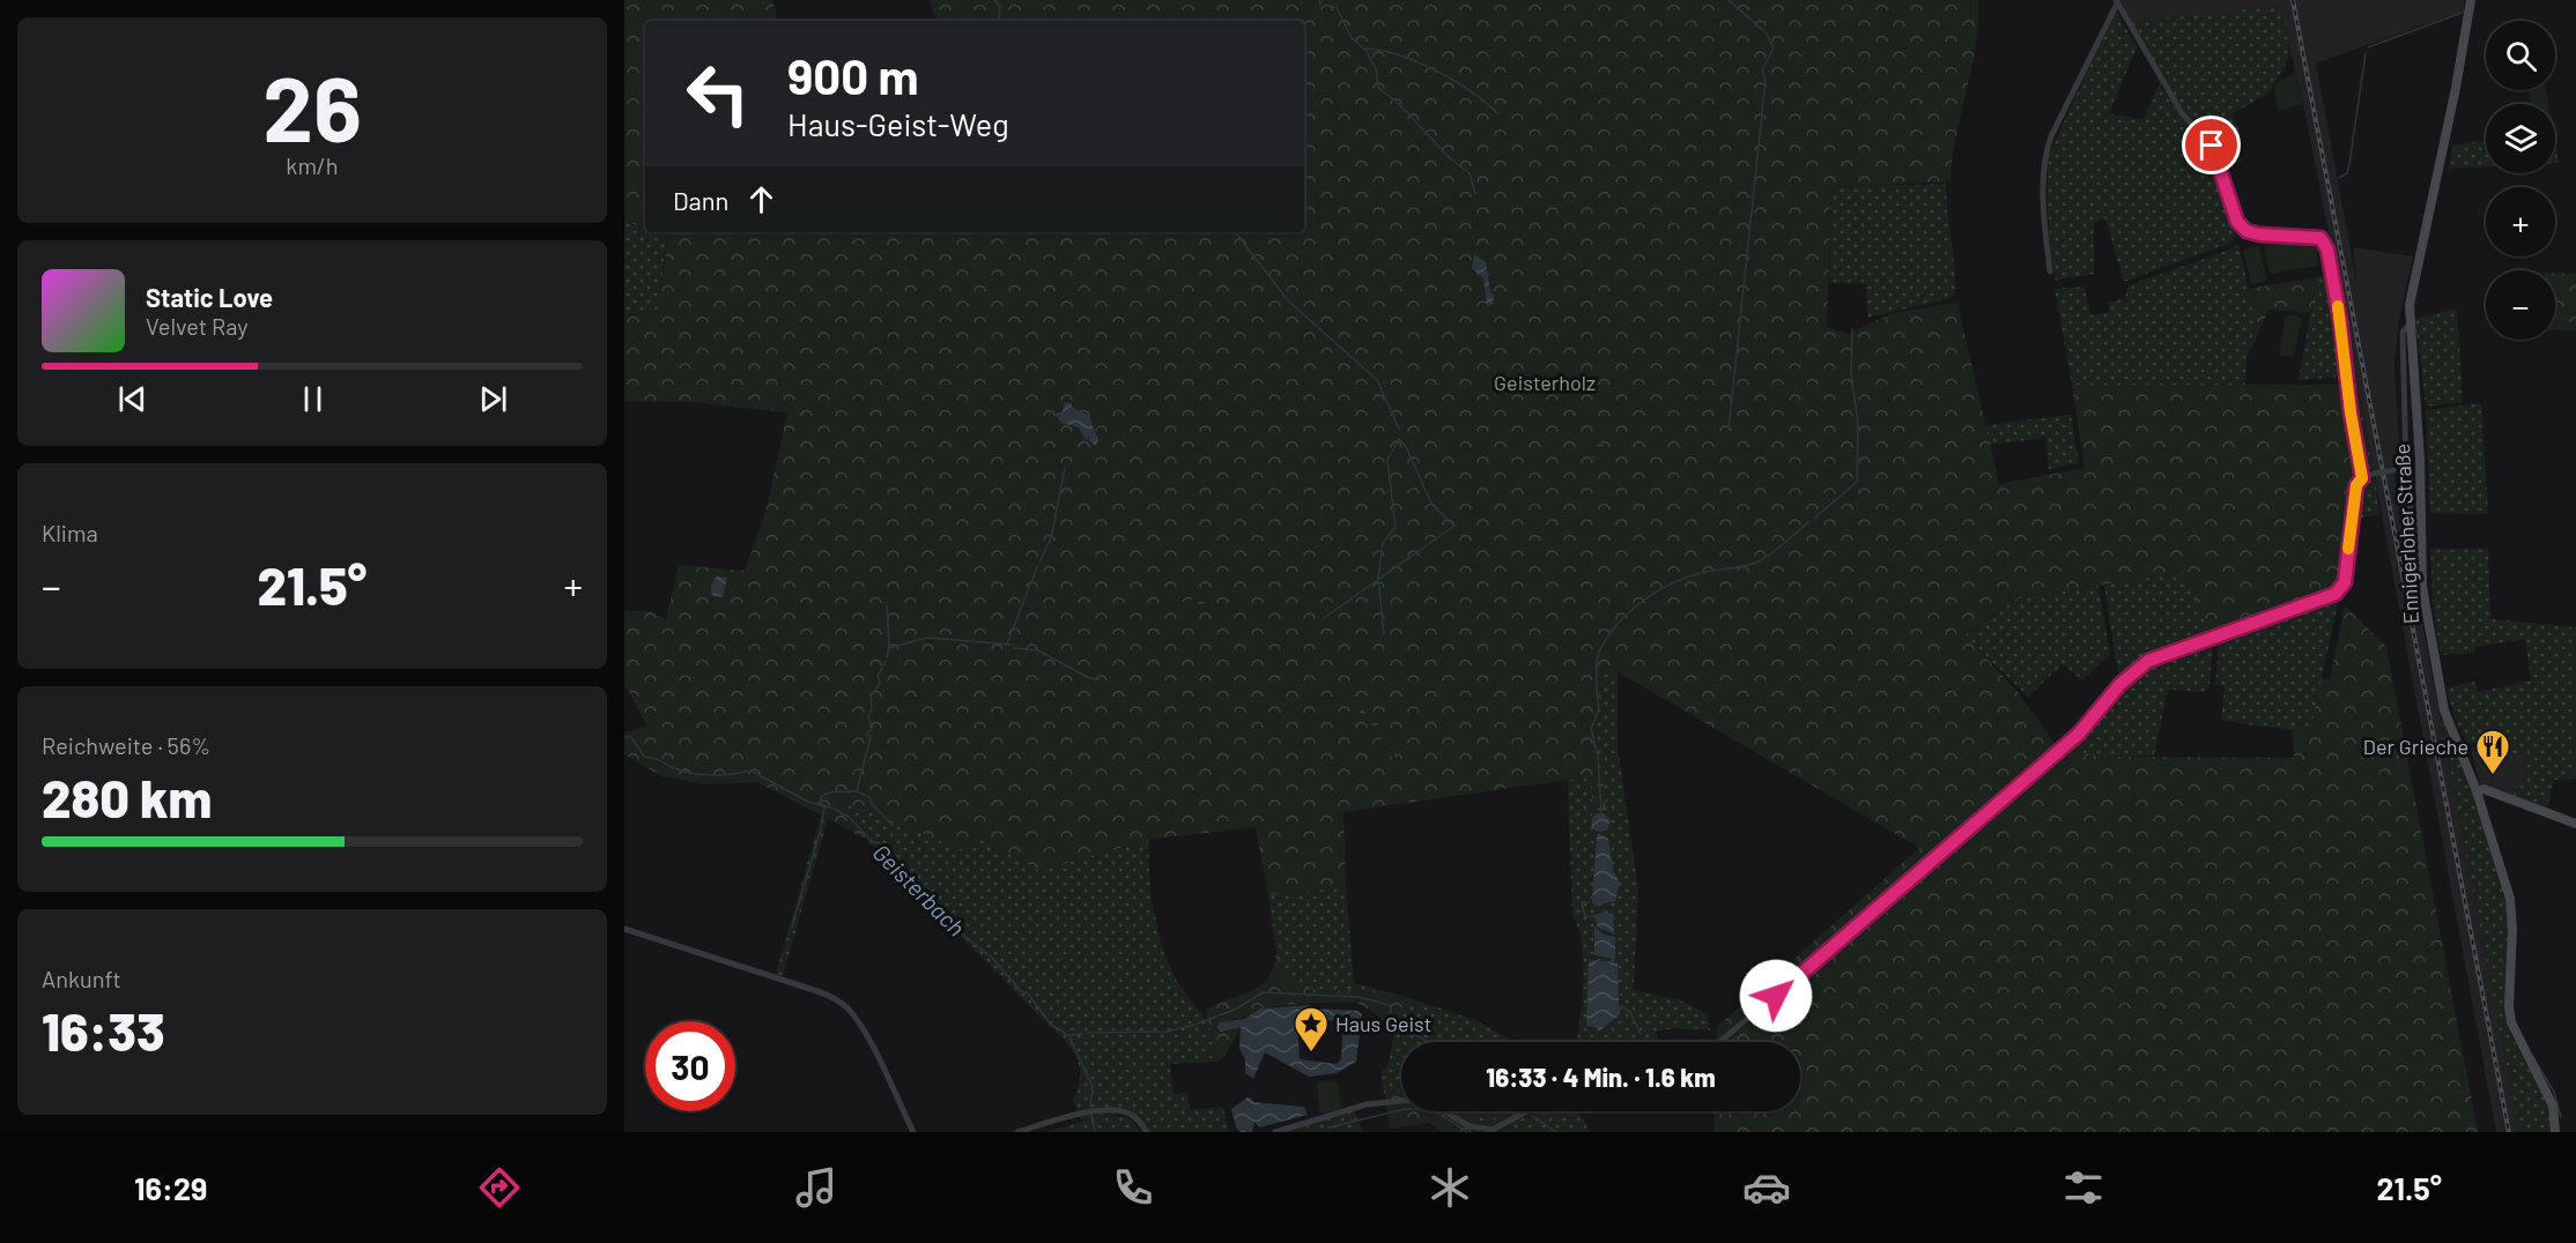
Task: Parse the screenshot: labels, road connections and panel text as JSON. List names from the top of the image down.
{
  "streets": {
    "main road": ["Ennigerloher Straße"]
  },
  "water": ["Geisterbach"],
  "parks": ["Geisterholz"],
  "places": {
    "restaurant": ["Der Grieche"],
    "place": ["Haus Geist"]
  },
  "page": {
    "tile": [
      ["26", "km/h"],
      "Klima",
      ["Reichweite · 56%", "280 km"],
      ["Ankunft", "16:33"]
    ],
    "map_buttons": ["+", "−"],
    "turn": ["900 m", "Haus-Geist-Weg"],
    "then": "Dann",
    "song": ["Static Love", "Velvet Ray"],
    "heat": ["−", "21.5°", "+"],
    "limit": "30",
    "trip": "16:33 · 4 Min. · 1.6 km",
    "tabs": ["16:29", "21.5°"]
  }
}
